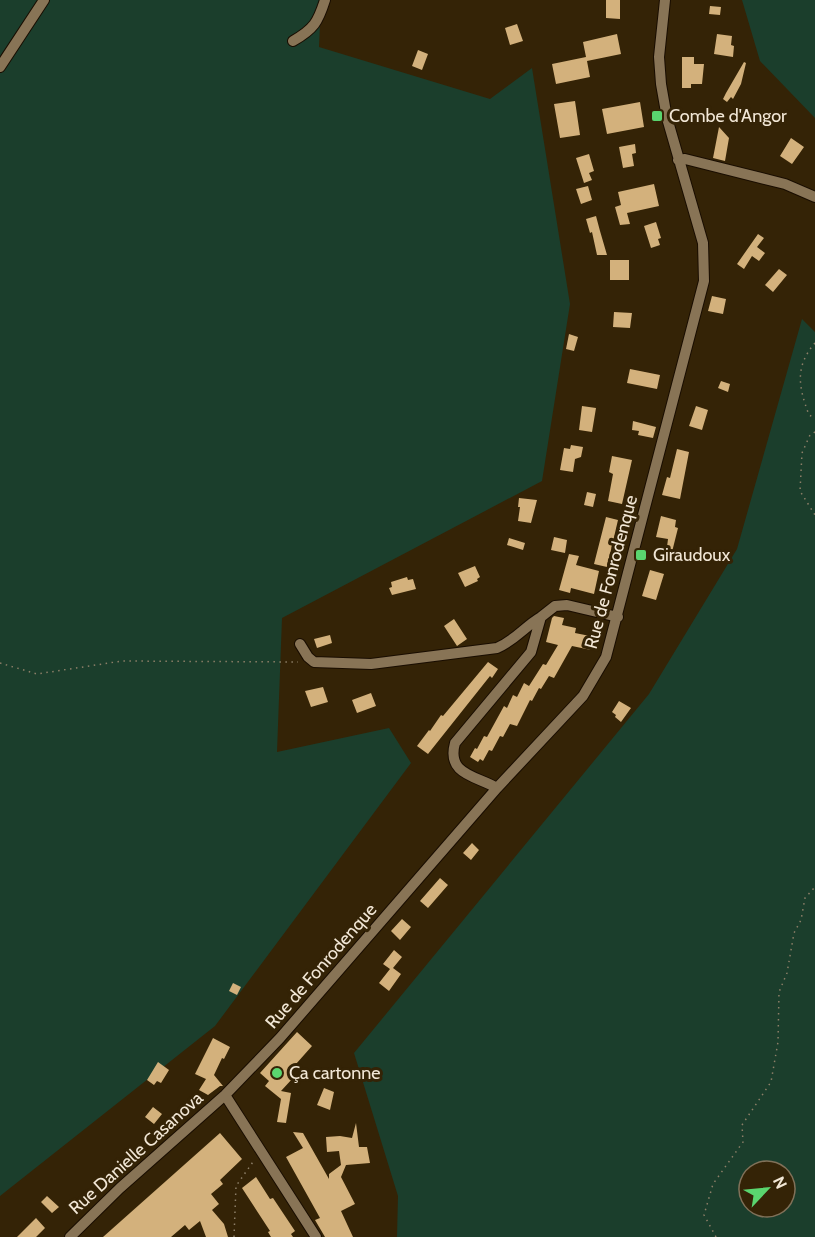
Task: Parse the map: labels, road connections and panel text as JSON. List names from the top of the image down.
{
  "streets": {
    "street": ["Rue de Fonrodenque", "Rue Danielle Casanova"]
  },
  "crossings": [
    ["Rue de Fonrodenque", "Rue Danielle Casanova"]
  ],
  "places": {
    "transit": ["Combe d'Angor", "Giraudoux"],
    "other": ["Ça cartonne"]
  },
  "north": "top right"
}
